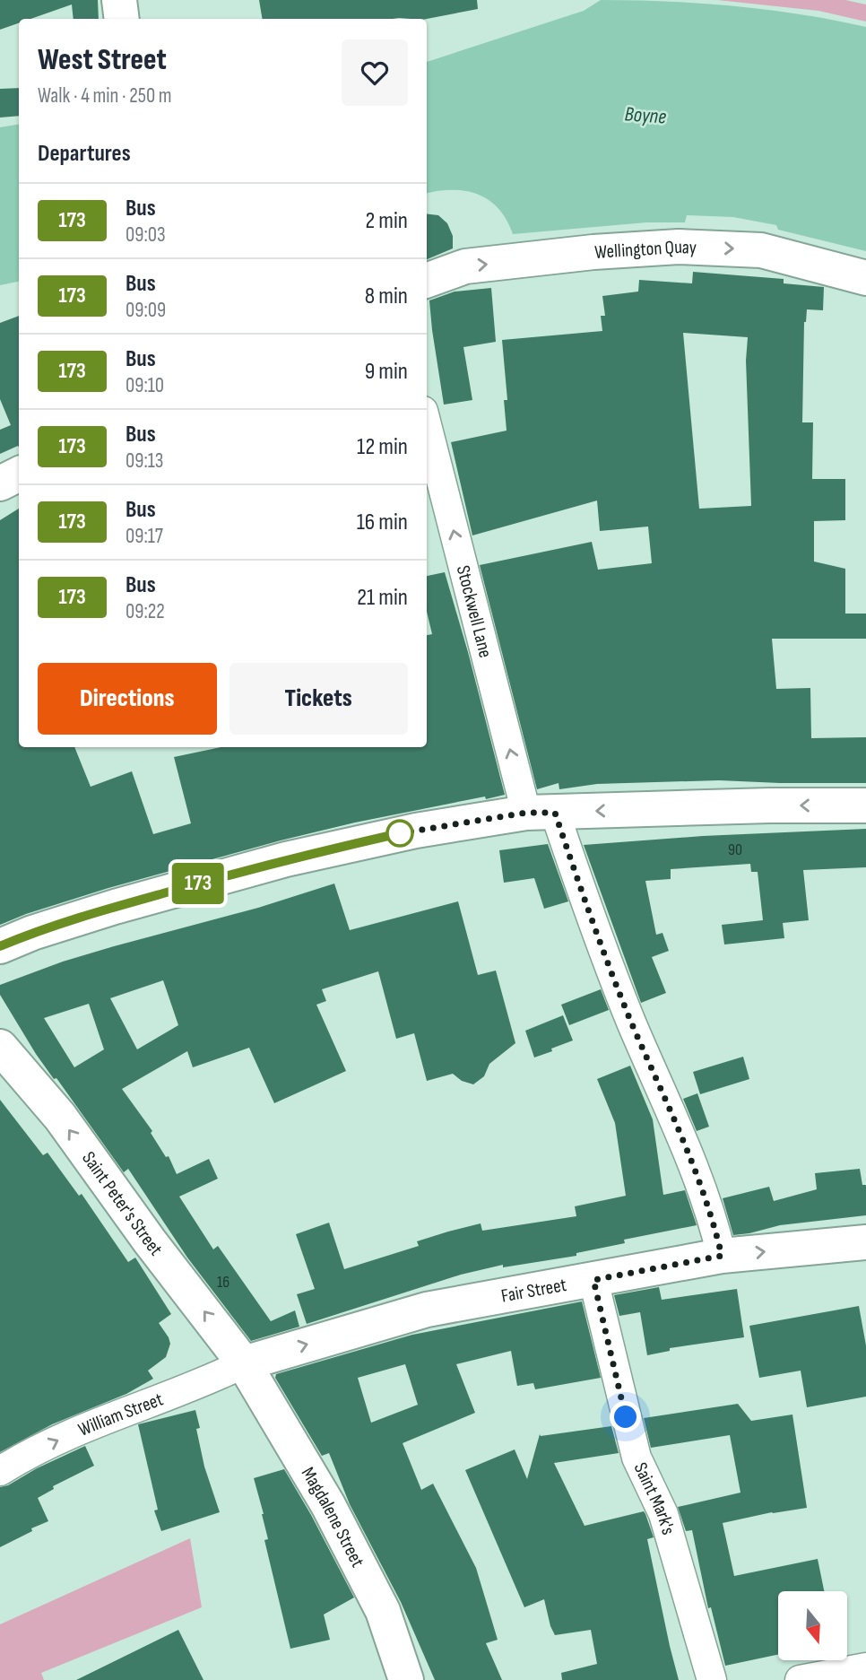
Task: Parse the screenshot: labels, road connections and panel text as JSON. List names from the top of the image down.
{
  "streets": {
    "street": [
      "Wellington Quay",
      "Stockwell Lane",
      "Saint Peter's Street",
      "Fair Street",
      "William Street",
      "Saint Mark's",
      "Magdalene Street"
    ]
  },
  "crossings": [
    ["Stockwell Lane", "Fair Street"],
    ["Saint Peter's Street", "Fair Street"],
    ["Saint Peter's Street", "William Street"],
    ["Saint Peter's Street", "Magdalene Street"],
    ["Fair Street", "William Street"],
    ["Fair Street", "Saint Mark's"],
    ["Fair Street", "Magdalene Street"],
    ["William Street", "Magdalene Street"]
  ],
  "one_way": [
    "Wellington Quay",
    "Stockwell Lane",
    "Saint Peter's Street",
    "Fair Street",
    "William Street"
  ],
  "water": ["Boyne"],
  "lines": ["bus line 173"],
  "house_numbers": ["90", "16"],
  "north": "bottom",
  "page": {
    "on_map": "173",
    "heading": [
      ["West Street", "Walk · 4 min · 250 m"],
      "Departures"
    ],
    "list": [
      {
        "mark": "173",
        "name": "Bus",
        "note": "09:03",
        "value": "2 min"
      },
      {
        "mark": "173",
        "name": "Bus",
        "note": "09:09",
        "value": "8 min"
      },
      {
        "mark": "173",
        "name": "Bus",
        "note": "09:10",
        "value": "9 min"
      },
      {
        "mark": "173",
        "name": "Bus",
        "note": "09:13",
        "value": "12 min"
      },
      {
        "mark": "173",
        "name": "Bus",
        "note": "09:17",
        "value": "16 min"
      },
      {
        "mark": "173",
        "name": "Bus",
        "note": "09:22",
        "value": "21 min"
      }
    ],
    "buttons": ["Directions", "Tickets"]
  }
}
